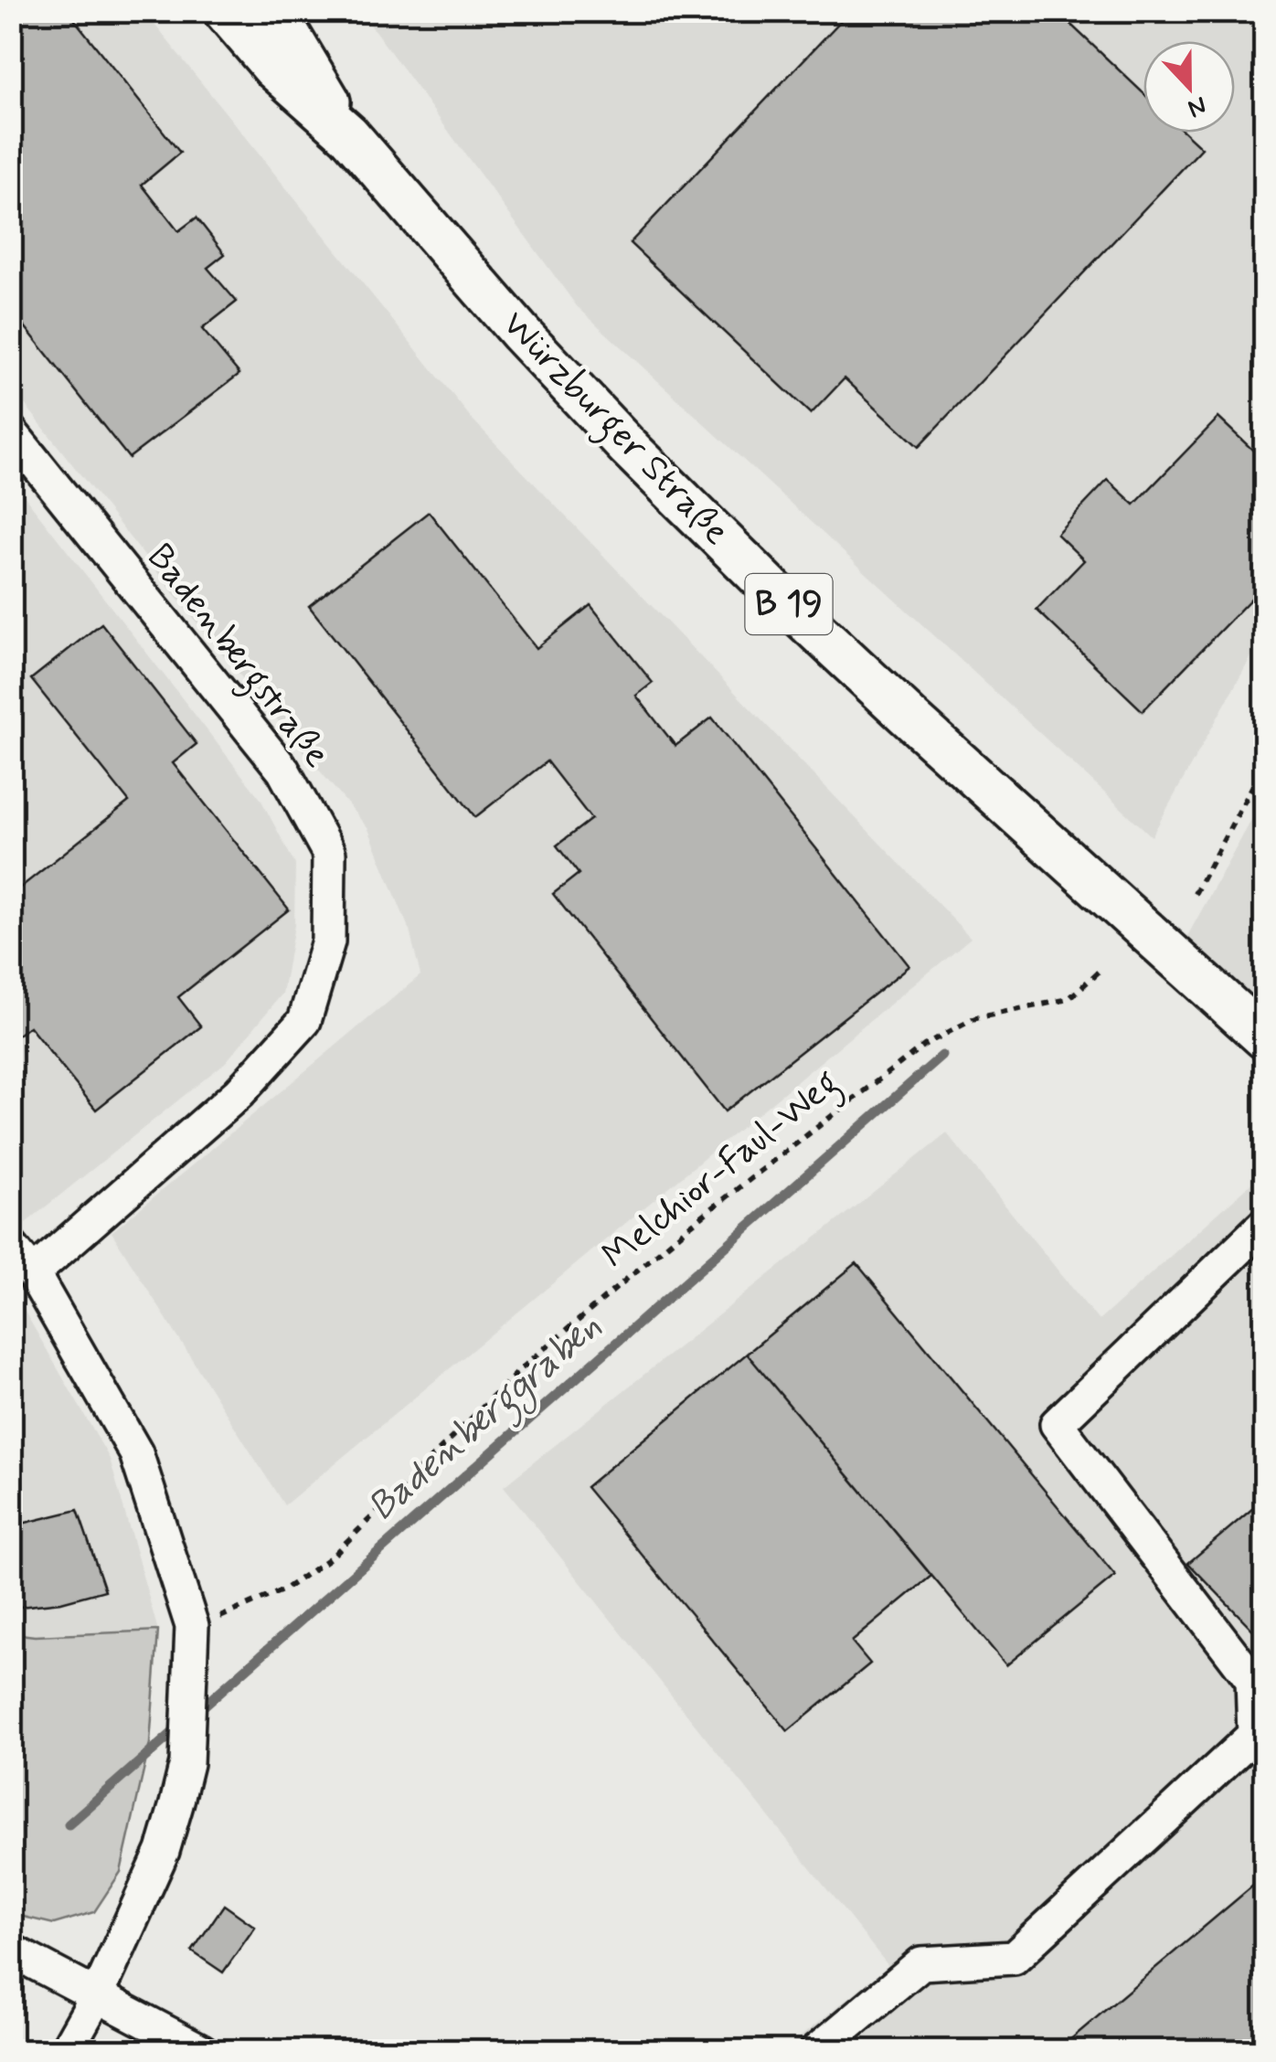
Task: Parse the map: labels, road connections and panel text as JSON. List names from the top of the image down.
{
  "streets": {
    "main road": ["Würzburger Straße", "B 19"],
    "street": ["Badenbergstraße"],
    "path": ["Melchior-Faul-Weg"]
  },
  "water": ["Badenberggraben"],
  "north": "bottom"
}
